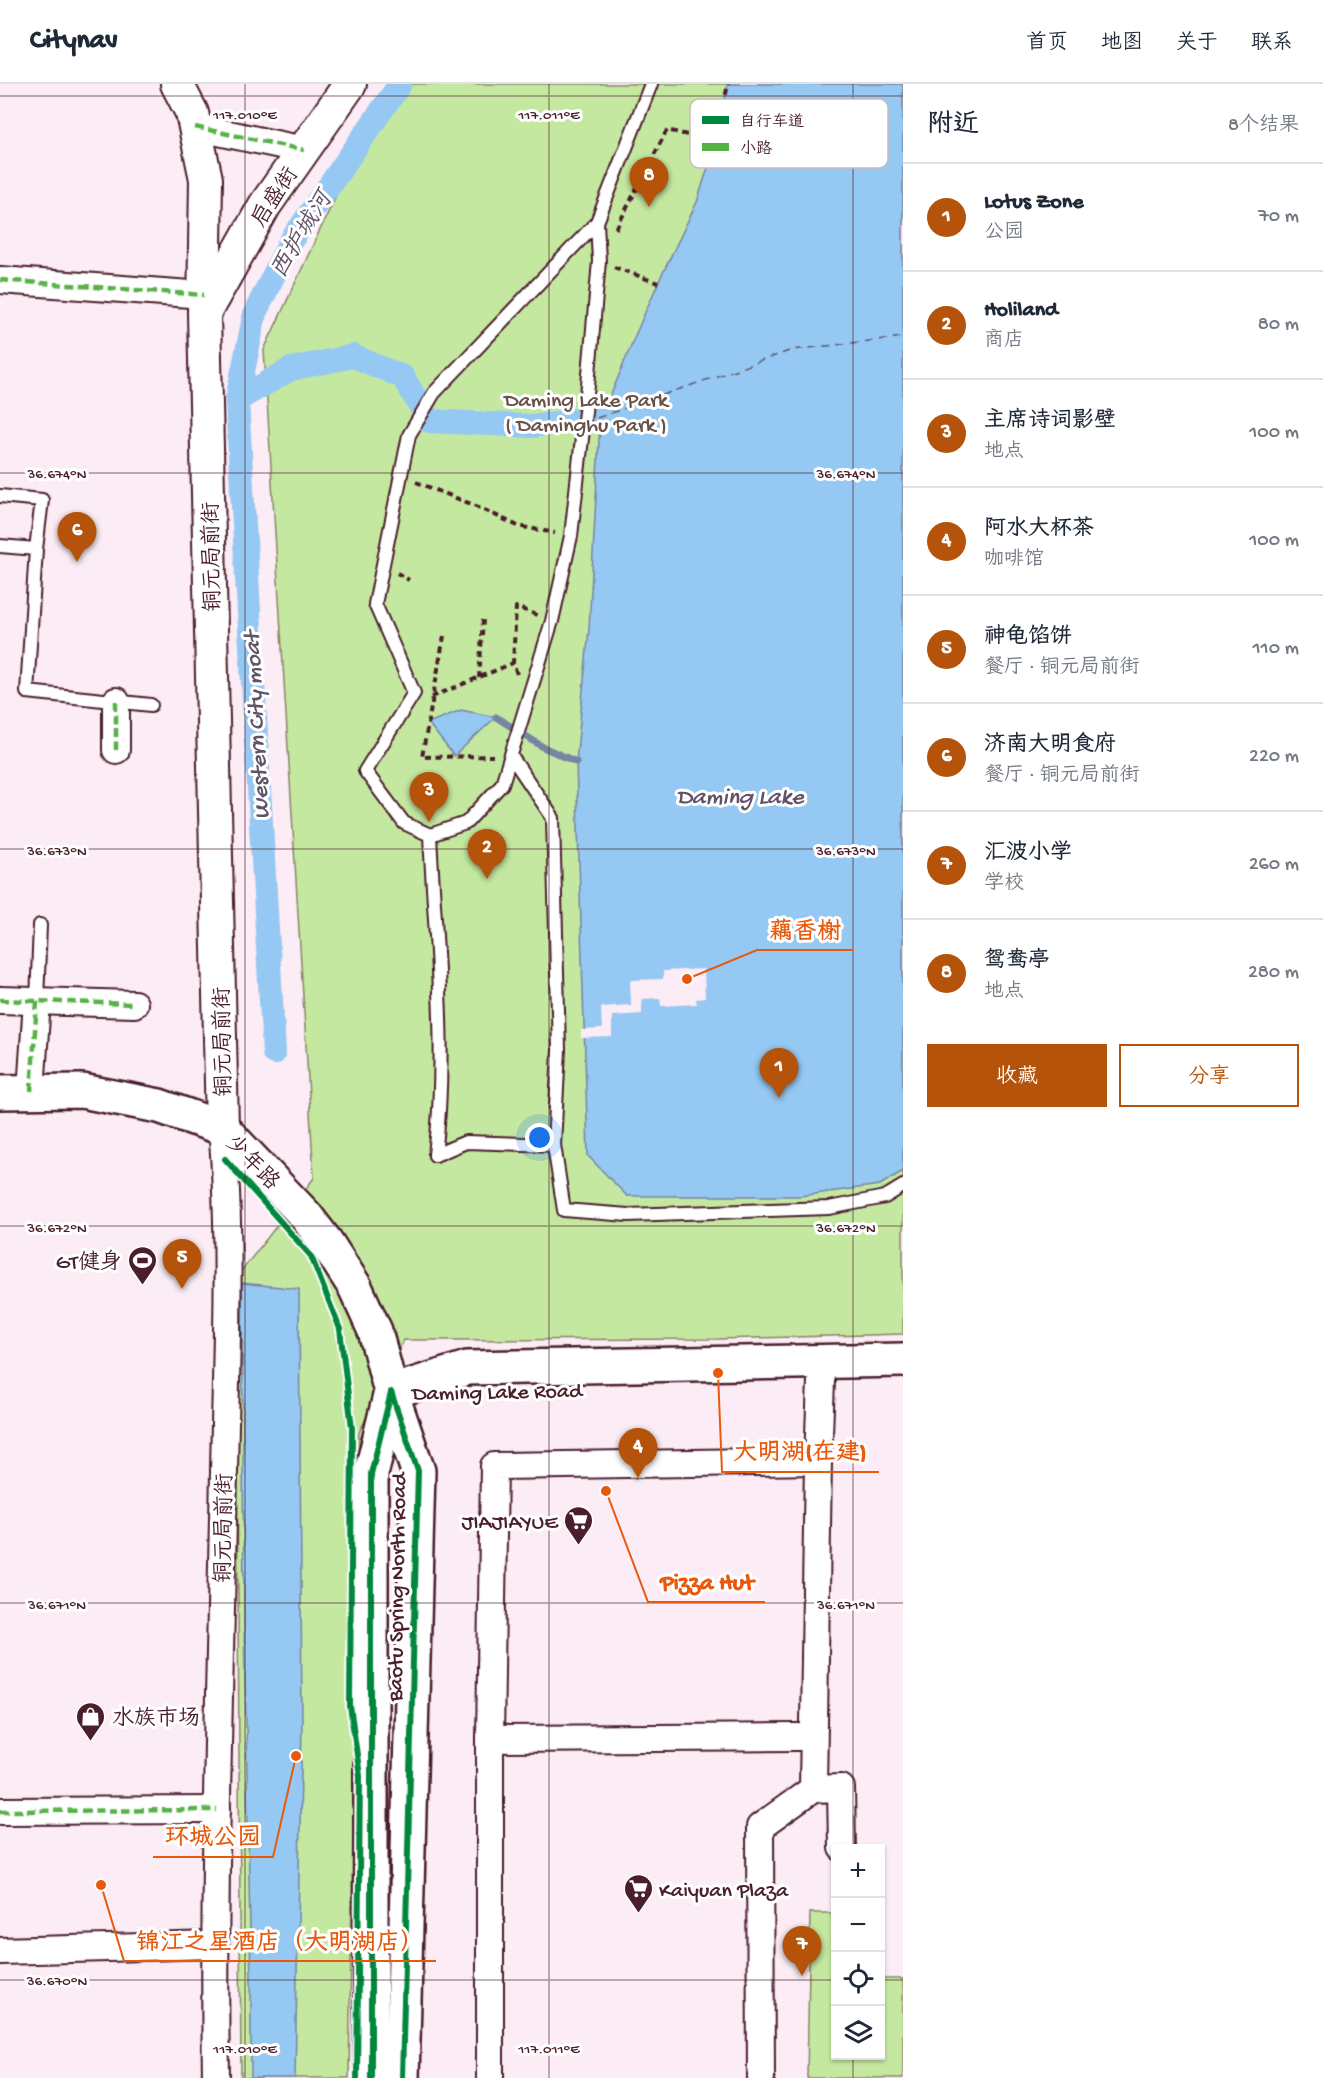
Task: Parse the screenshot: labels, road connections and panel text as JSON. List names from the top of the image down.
{
  "streets": {
    "main road": ["少年路", "Daming Lake Road", "Baotu Spring North Road"],
    "street": ["启盛街", "铜元局前街"]
  },
  "crossings": [
    ["启盛街", "铜元局前街"],
    ["铜元局前街", "少年路"],
    ["少年路", "Daming Lake Road"],
    ["少年路", "Baotu Spring North Road"],
    ["Daming Lake Road", "Baotu Spring North Road"]
  ],
  "water": ["西护城河", "Western City moat", "Daming Lake"],
  "parks": ["Daming Lake Park ( Daminghu Park )"],
  "places": {
    "other": [
      "藕香榭",
      "大明湖(在建)",
      "Pizza Hut",
      "环城公园",
      "锦江之星酒店（大明湖店）"
    ],
    "sports": ["GT健身"],
    "supermarket": ["JIAJIAYUE", "Kaiyuan Plaza"],
    "shop": ["水族市场"]
  },
  "legend": ["自行车道", "小路"],
  "page": {
    "header": "Citynav",
    "nav": [
      "首页",
      "地图",
      "关于",
      "联系"
    ],
    "heading": ["附近", "8个结果"],
    "pins": [
      "8",
      "6",
      "3",
      "2",
      "1",
      "5",
      "4",
      "7"
    ],
    "list": [
      {
        "mark": "1",
        "name": "Lotus Zone",
        "note": "公园",
        "value": "70 m"
      },
      {
        "mark": "2",
        "name": "Holiland",
        "note": "商店",
        "value": "80 m"
      },
      {
        "mark": "3",
        "name": "主席诗词影壁",
        "note": "地点",
        "value": "100 m"
      },
      {
        "mark": "4",
        "name": "阿水大杯茶",
        "note": "咖啡馆",
        "value": "100 m"
      },
      {
        "mark": "5",
        "name": "神龟馅饼",
        "note": "餐厅 · 铜元局前街",
        "value": "110 m"
      },
      {
        "mark": "6",
        "name": "济南大明食府",
        "note": "餐厅 · 铜元局前街",
        "value": "220 m"
      },
      {
        "mark": "7",
        "name": "汇波小学",
        "note": "学校",
        "value": "260 m"
      },
      {
        "mark": "8",
        "name": "鸳鸯亭",
        "note": "地点",
        "value": "280 m"
      }
    ],
    "buttons": ["收藏", "分享"],
    "map_buttons": ["+", "−"]
  },
  "coordinates": [
    "117.010°E",
    "117.011°E",
    "36.674°N",
    "36.673°N",
    "36.672°N",
    "36.671°N",
    "36.670°N"
  ]
}
